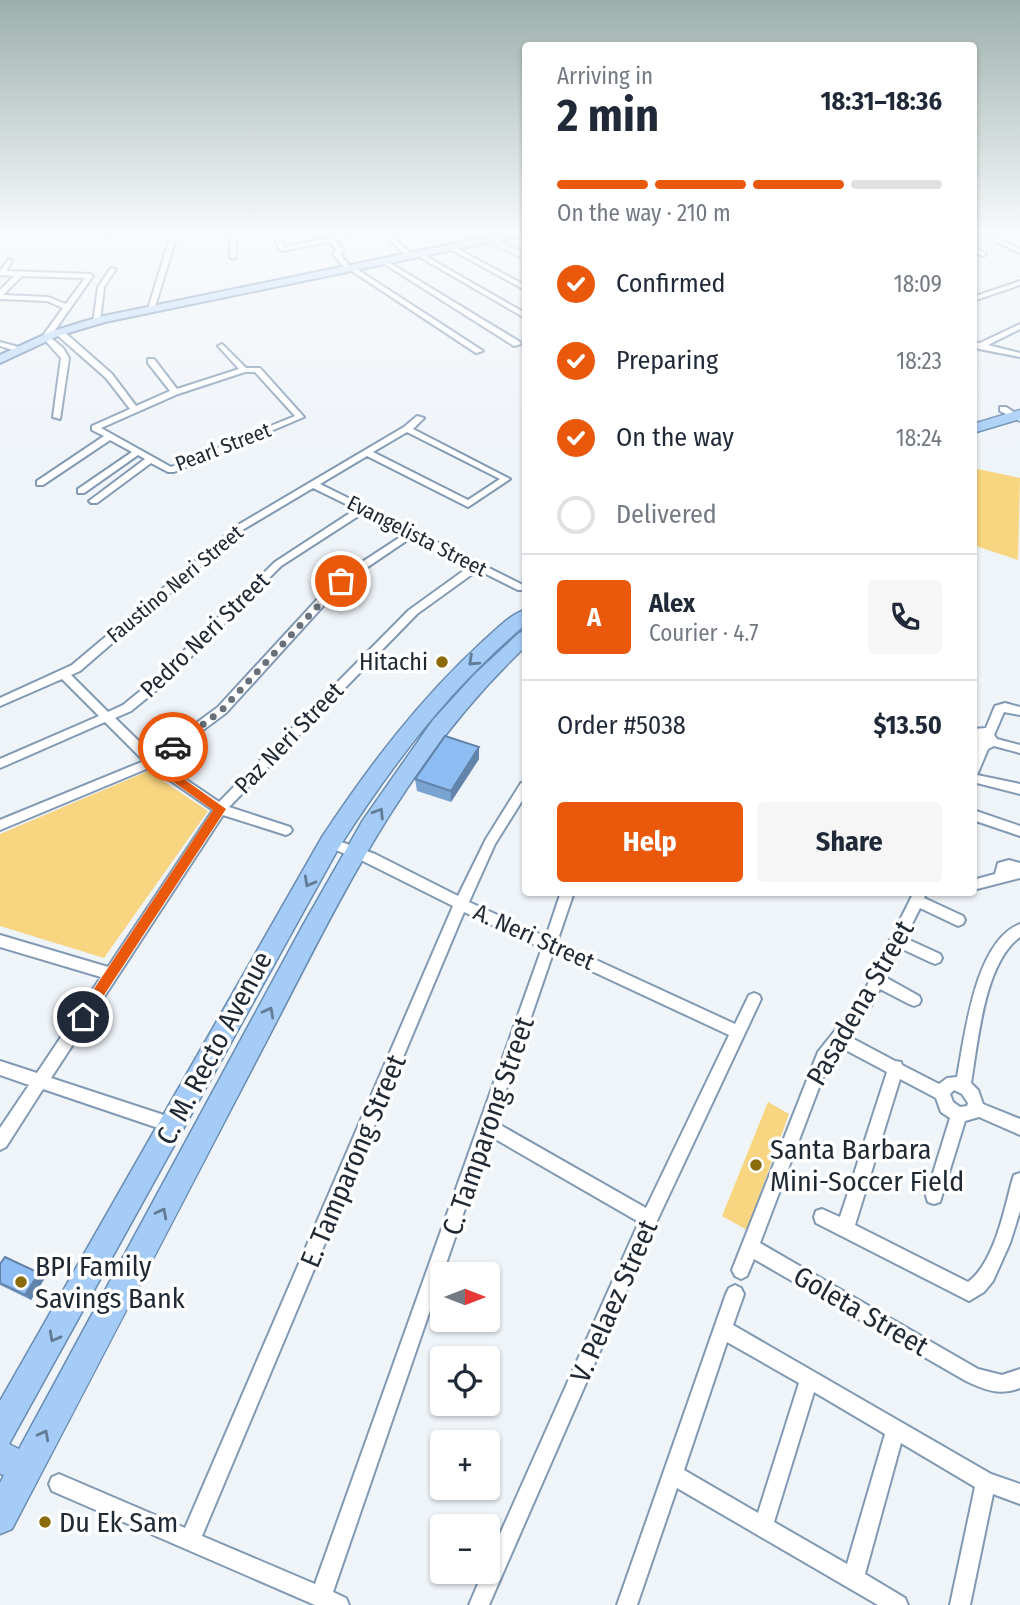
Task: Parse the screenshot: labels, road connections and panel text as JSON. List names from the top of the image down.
{
  "streets": {
    "highway": ["C. M. Recto Avenue"],
    "street": [
      "Pearl Street",
      "Evangelista Street",
      "Faustino Neri Street",
      "Pedro Neri Street",
      "Paz Neri Street",
      "A. Neri Street",
      "Pasadena Street",
      "C. Tamparong Street",
      "E. Tamparong Street",
      "V. Pelaez Street",
      "Goleta Street"
    ]
  },
  "crossings": [
    ["Evangelista Street", "Faustino Neri Street"],
    ["Evangelista Street", "Pedro Neri Street"],
    ["Evangelista Street", "Paz Neri Street"],
    ["A. Neri Street", "C. M. Recto Avenue"],
    ["A. Neri Street", "C. Tamparong Street"],
    ["A. Neri Street", "E. Tamparong Street"],
    ["A. Neri Street", "V. Pelaez Street"],
    ["Pasadena Street", "Goleta Street"]
  ],
  "places": [
    "Hitachi",
    "Santa Barbara Mini-Soccer Field",
    "BPI Family Savings Bank",
    "Du Ek Sam"
  ],
  "north": "right",
  "page": {
    "heading": ["2 min", "Arriving in", "18:31–18:36"],
    "panel": [
      "Alex",
      "Courier · 4.7",
      "Order #5038",
      "$13.50"
    ],
    "bar": "On the way · 210 m",
    "list": [
      ["Confirmed", "18:09"],
      ["Preparing", "18:23"],
      ["On the way", "18:24"],
      "Delivered"
    ],
    "round": "A",
    "buttons": ["Help", "Share"],
    "map_buttons": ["+", "−"]
  }
}
